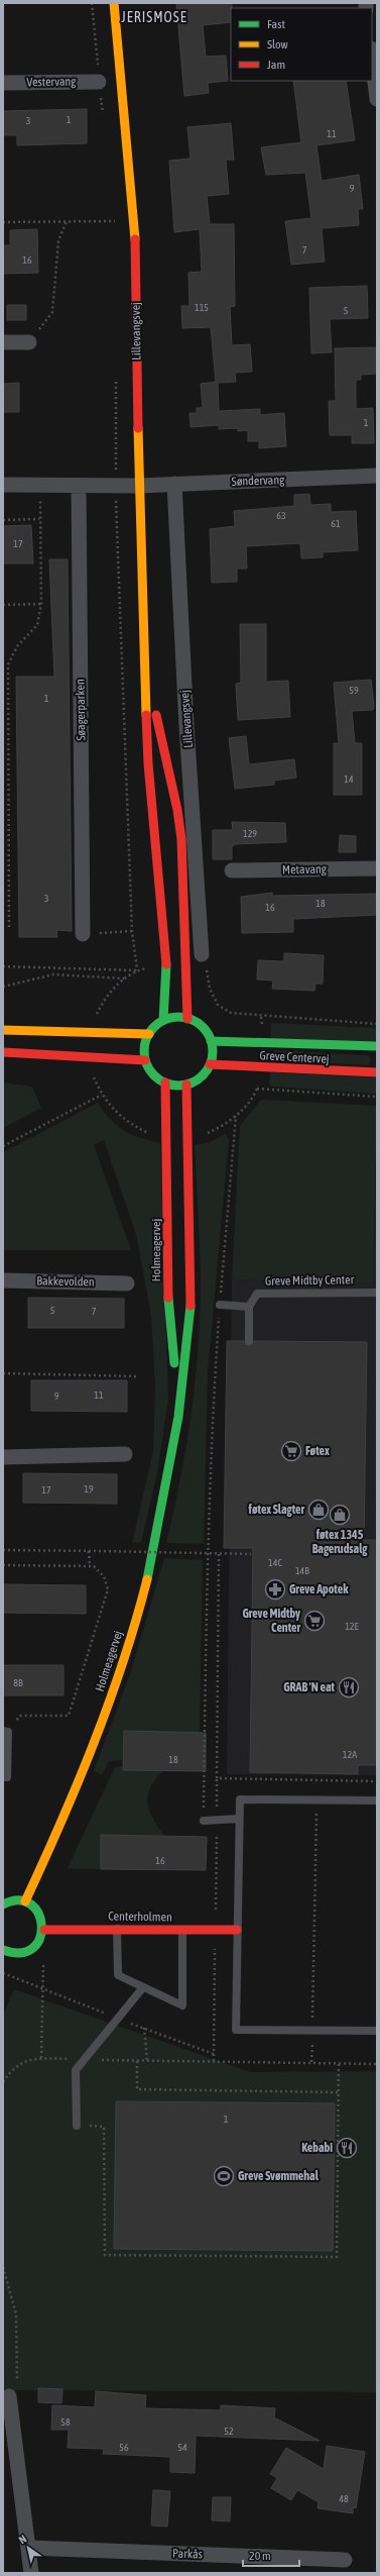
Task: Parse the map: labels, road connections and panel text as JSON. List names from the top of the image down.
{
  "streets": {
    "street": [
      "Vestervang",
      "Lillevangsvej",
      "Søndervang",
      "Søagerparken",
      "Metavang",
      "Greve Centervej",
      "Holmeagervej",
      "Bakkevolden",
      "Centerholmen",
      "Parkås"
    ],
    "lane": ["Greve Midtby Center"]
  },
  "crossings": [
    ["Lillevangsvej", "Søndervang"],
    ["Lillevangsvej", "Greve Centervej"],
    ["Lillevangsvej", "Holmeagervej"],
    ["Greve Centervej", "Holmeagervej"]
  ],
  "districts": ["JERISMOSE"],
  "places": {
    "supermarket": ["Føtex", "Greve Midtby Center"],
    "shop": ["føtex Slagter", "føtex 1345 Bagerudsalg"],
    "pharmacy": ["Greve Apotek"],
    "restaurant": ["GRAB 'N eat", "Kebabi"],
    "sports": ["Greve Svømmehal"]
  },
  "house_numbers": [
    "1",
    "3",
    "11",
    "9",
    "7",
    "16",
    "115",
    "5",
    "1",
    "63",
    "61",
    "17",
    "59",
    "1",
    "14",
    "129",
    "3",
    "18",
    "16",
    "5",
    "7",
    "11",
    "9",
    "19",
    "17",
    "14C",
    "14B",
    "12E",
    "8B",
    "12A",
    "18",
    "16",
    "1",
    "58",
    "52",
    "56",
    "54",
    "48"
  ],
  "legend": ["Fast", "Slow", "Jam"],
  "scale_bar": "20 m",
  "north": "top left"
}
